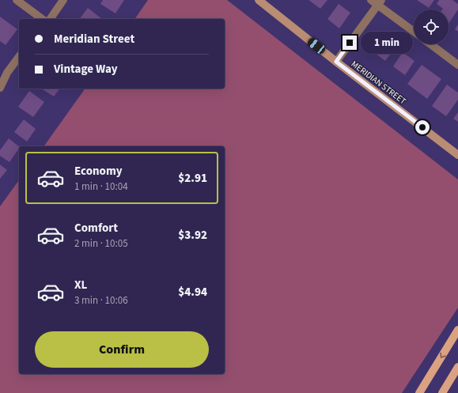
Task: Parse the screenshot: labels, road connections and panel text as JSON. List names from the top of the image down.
{
  "streets": {
    "street": ["MERIDIAN STREET"]
  },
  "page": {
    "banner": ["Meridian Street", "Vintage Way"],
    "bubble": "1 min",
    "list": [
      {
        "name": "Economy",
        "note": "1 min · 10:04",
        "value": "$2.91"
      },
      {
        "name": "Comfort",
        "note": "2 min · 10:05",
        "value": "$3.92"
      },
      {
        "name": "XL",
        "note": "3 min · 10:06",
        "value": "$4.94"
      }
    ],
    "buttons": "Confirm"
  }
}
